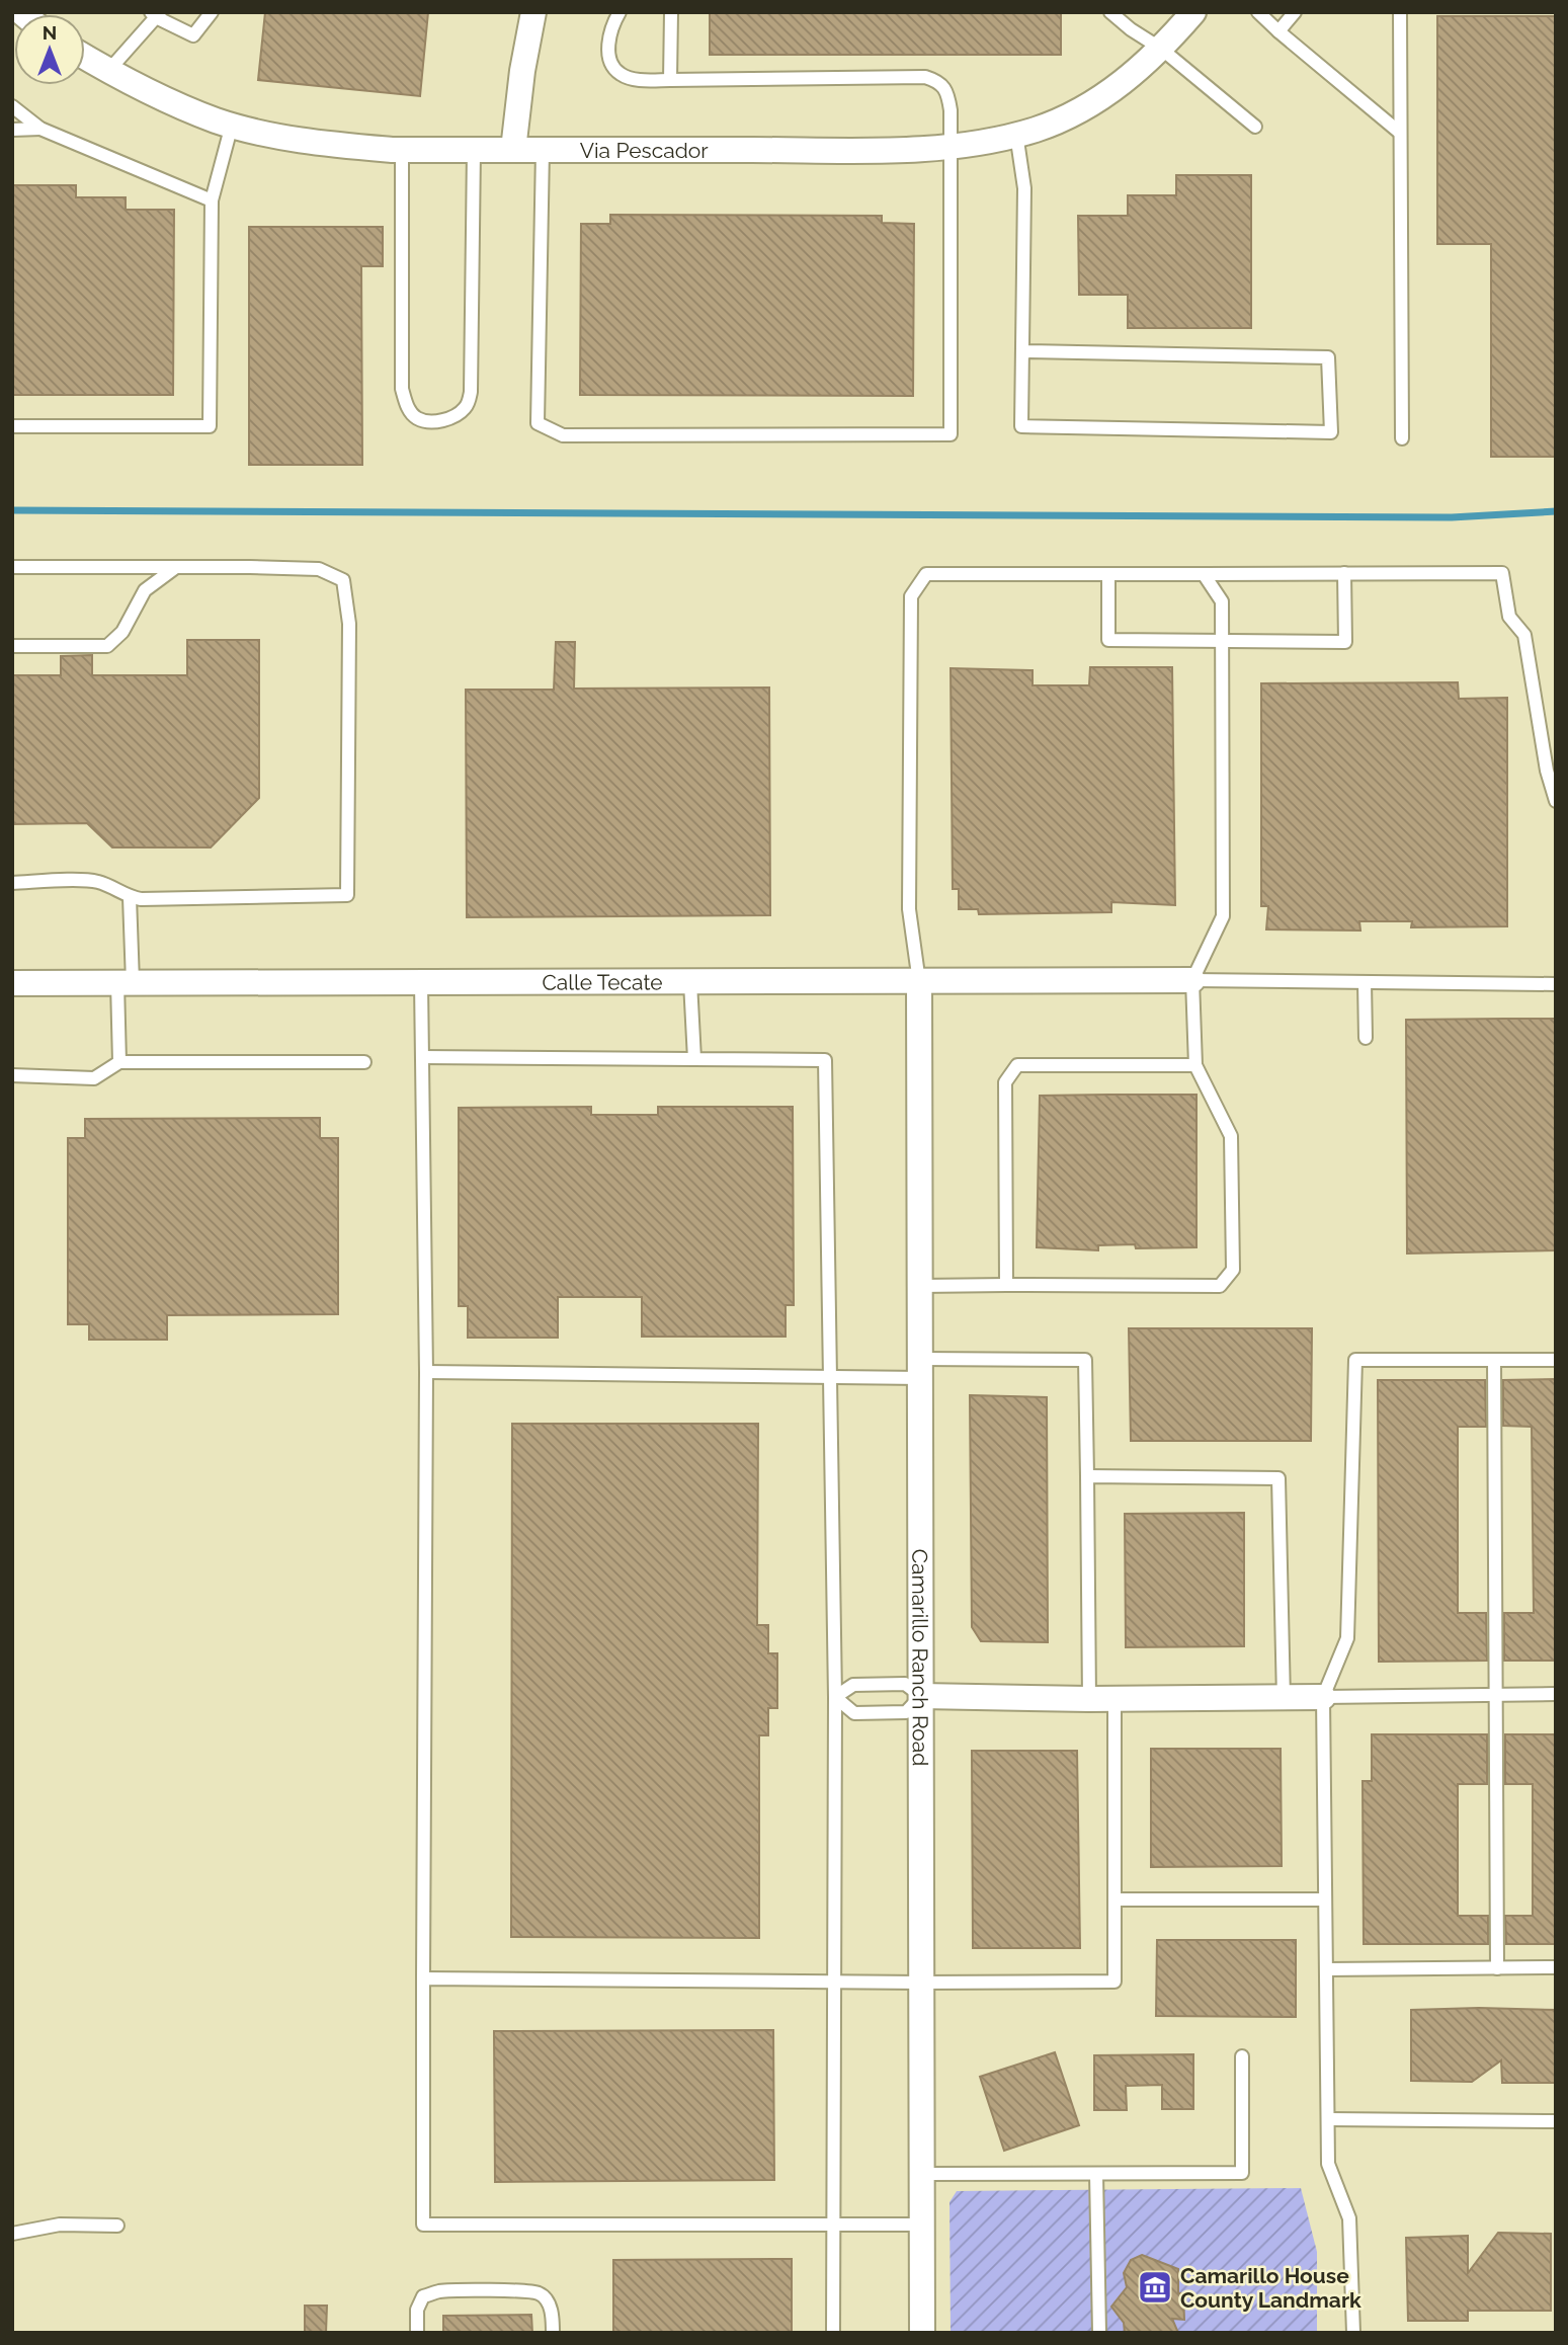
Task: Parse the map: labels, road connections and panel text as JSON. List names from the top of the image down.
{
  "streets": {
    "street": ["Via Pescador", "Calle Tecate", "Camarillo Ranch Road"]
  },
  "crossings": [
    ["Calle Tecate", "Camarillo Ranch Road"]
  ],
  "places": {
    "museum": ["Camarillo House County Landmark"]
  },
  "north": "top"
}
